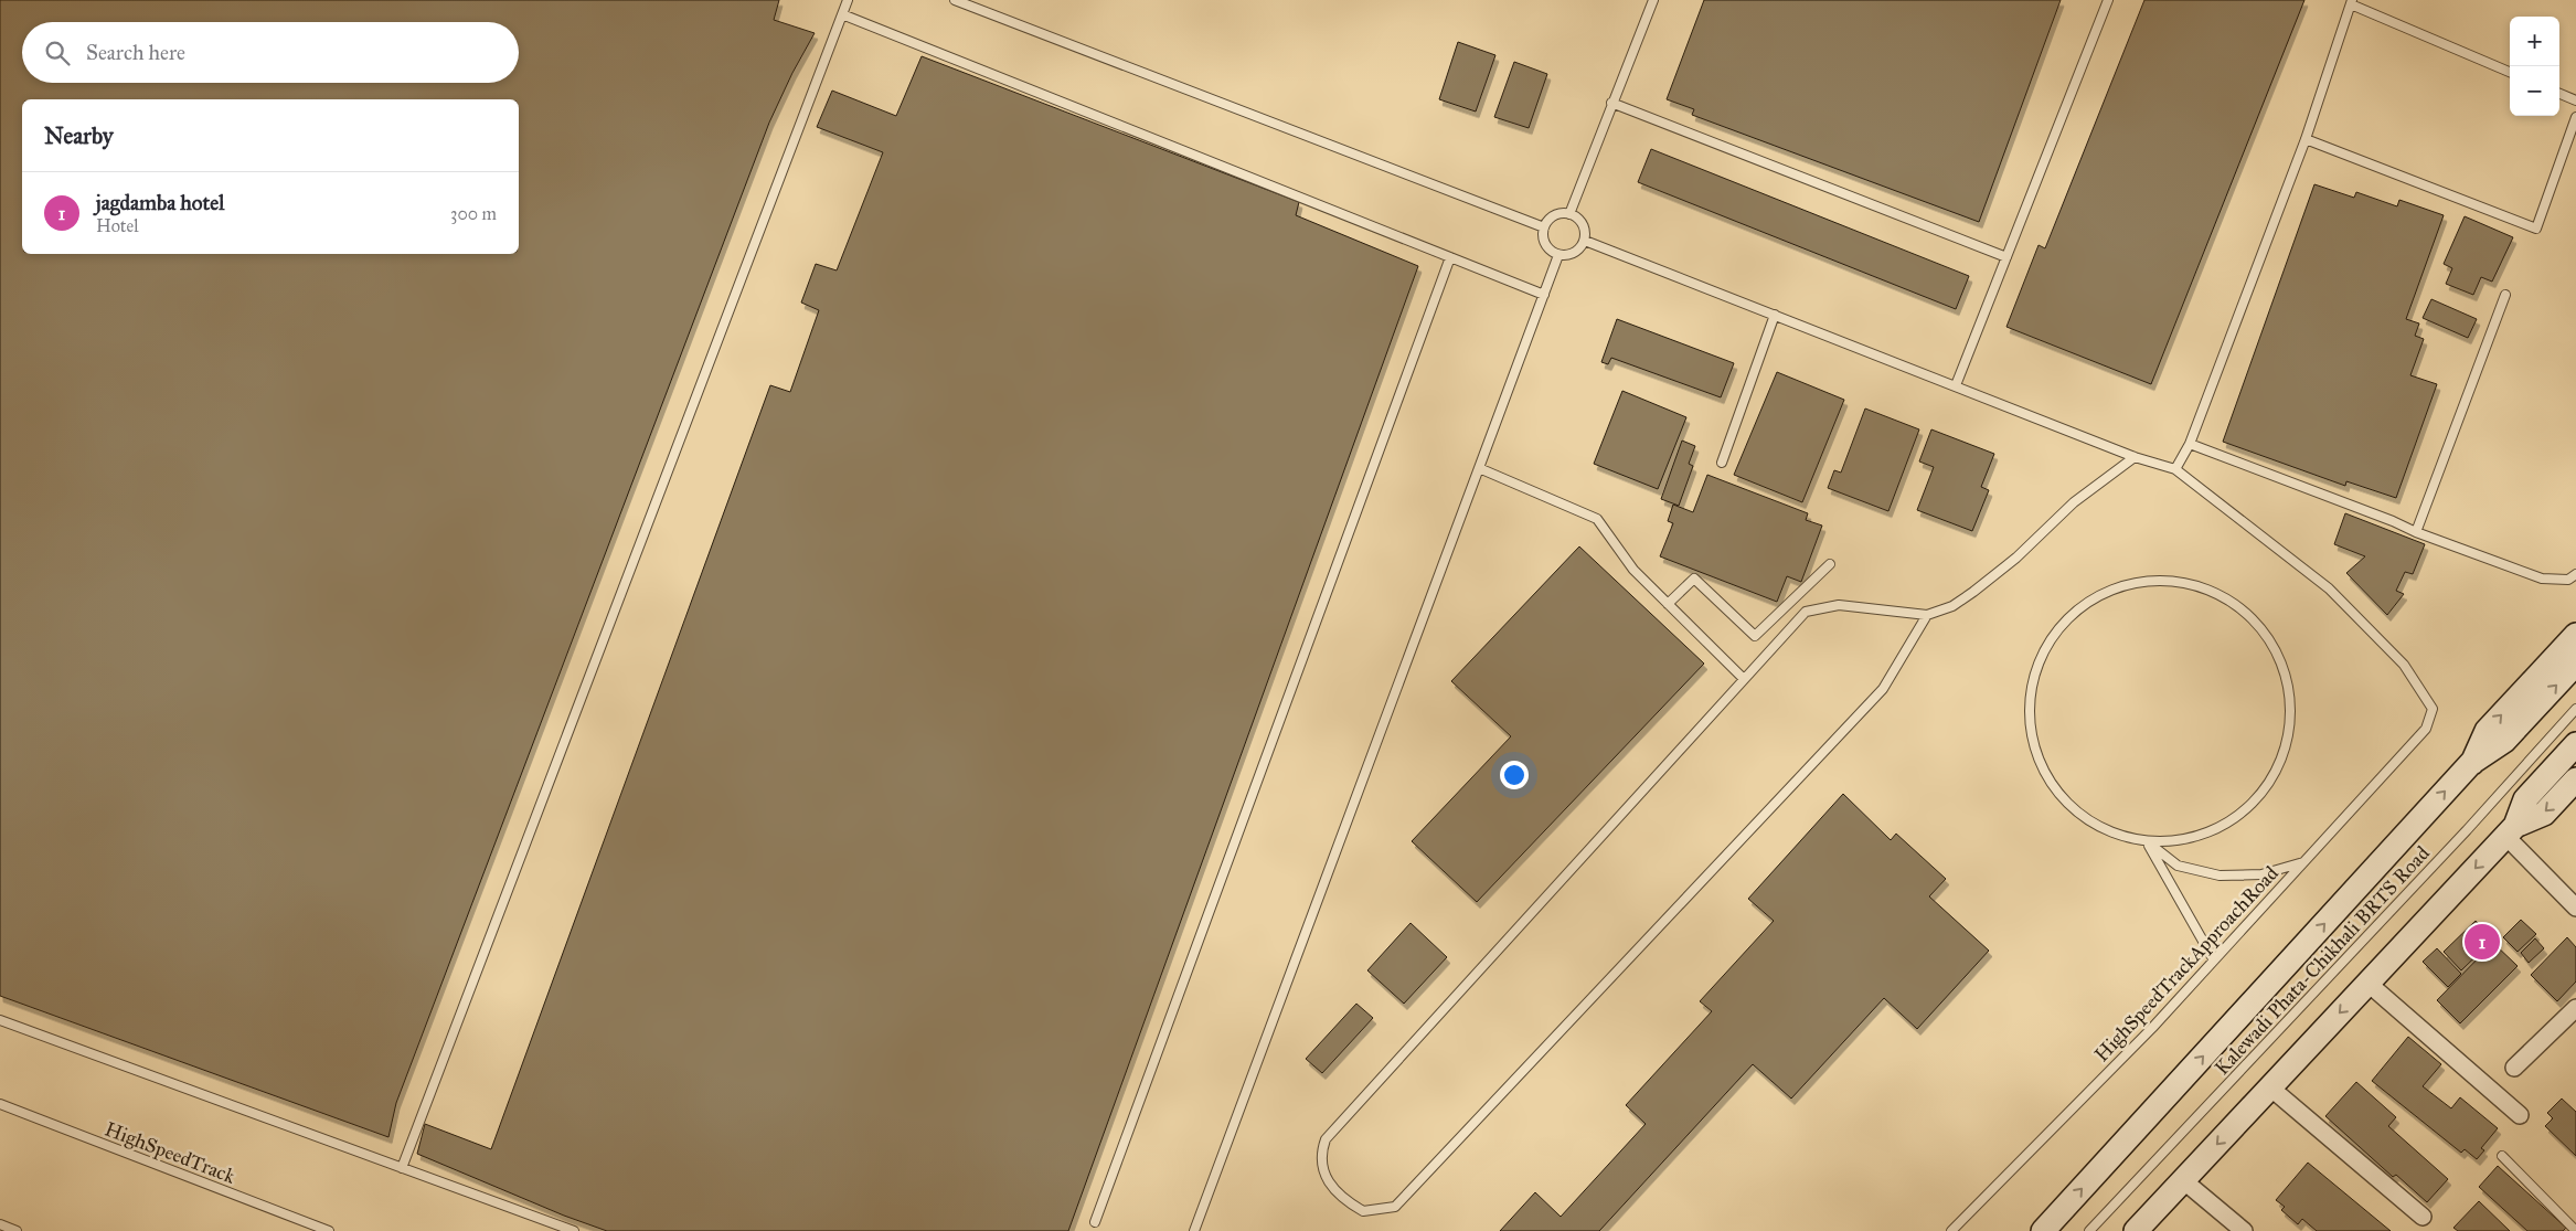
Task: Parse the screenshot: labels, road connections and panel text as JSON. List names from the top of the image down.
{
  "streets": {
    "lane": ["Kalewadi Phata-Chikhali BRTS Road", "HighSpeedTrackApproachRoad", "HighSpeedTrack"]
  },
  "page": {
    "map_buttons": ["+", "−"],
    "search": "Search here",
    "heading": "Nearby",
    "list": [
      {
        "mark": "1",
        "name": "jagdamba hotel",
        "note": "Hotel",
        "value": "300 m"
      }
    ],
    "pins": "1"
  }
}
